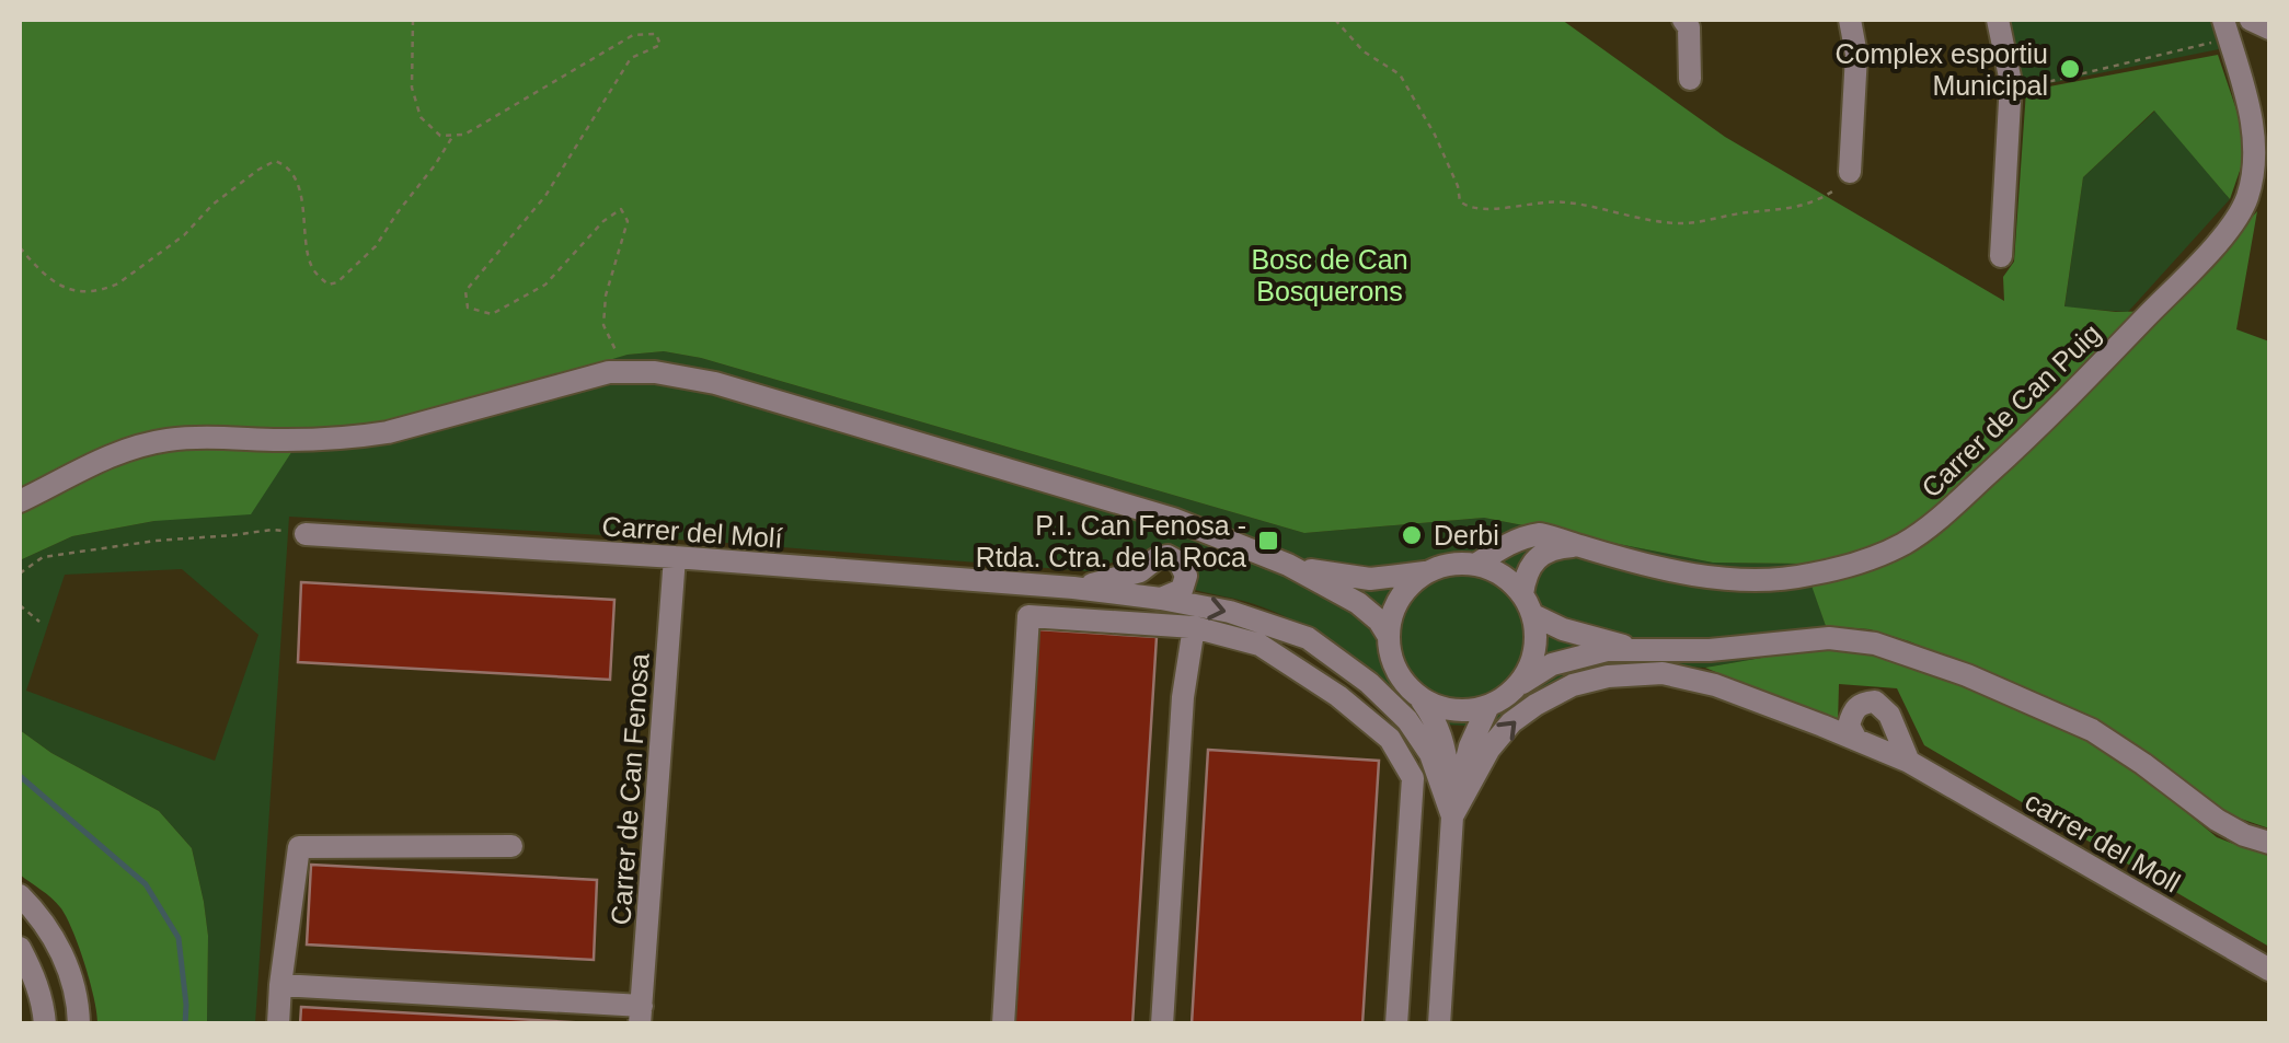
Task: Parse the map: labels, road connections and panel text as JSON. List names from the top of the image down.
{
  "streets": {
    "street": [
      "Carrer de Can Puig",
      "Carrer del Molí",
      "Carrer de Can Fenosa",
      "carrer del Moll"
    ]
  },
  "crossings": [
    ["Carrer del Molí", "Carrer de Can Fenosa"]
  ],
  "parks": ["Bosc de Can Bosquerons"],
  "places": {
    "other": ["Complex esportiu Municipal", "Derbi"],
    "transit": ["P.I. Can Fenosa - Rtda. Ctra. de la Roca"]
  }
}
